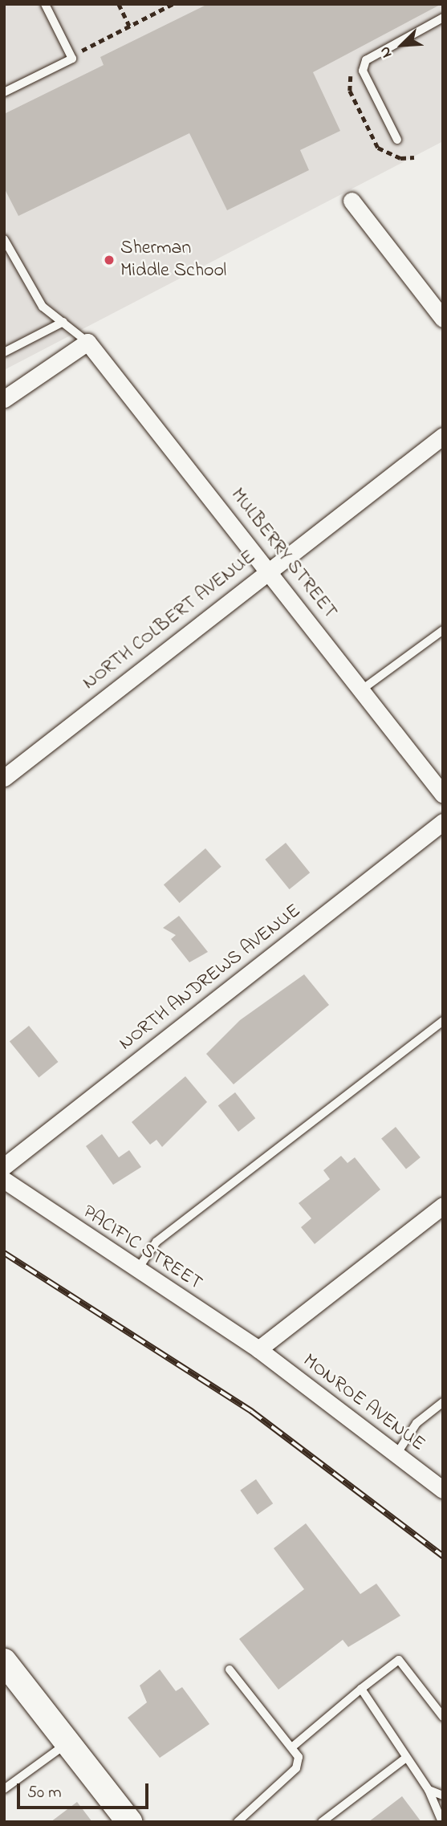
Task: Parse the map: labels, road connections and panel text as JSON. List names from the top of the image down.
{
  "streets": {
    "street": [
      "MULBERRY STREET",
      "NORTH COLBERT AVENUE",
      "NORTH ANDREWS AVENUE",
      "PACIFIC STREET",
      "MONROE AVENUE"
    ]
  },
  "crossings": [
    ["MULBERRY STREET", "NORTH COLBERT AVENUE"],
    ["PACIFIC STREET", "MONROE AVENUE"]
  ],
  "places": ["Sherman Middle School"],
  "scale_bar": "50 m",
  "north": "bottom left"
}
